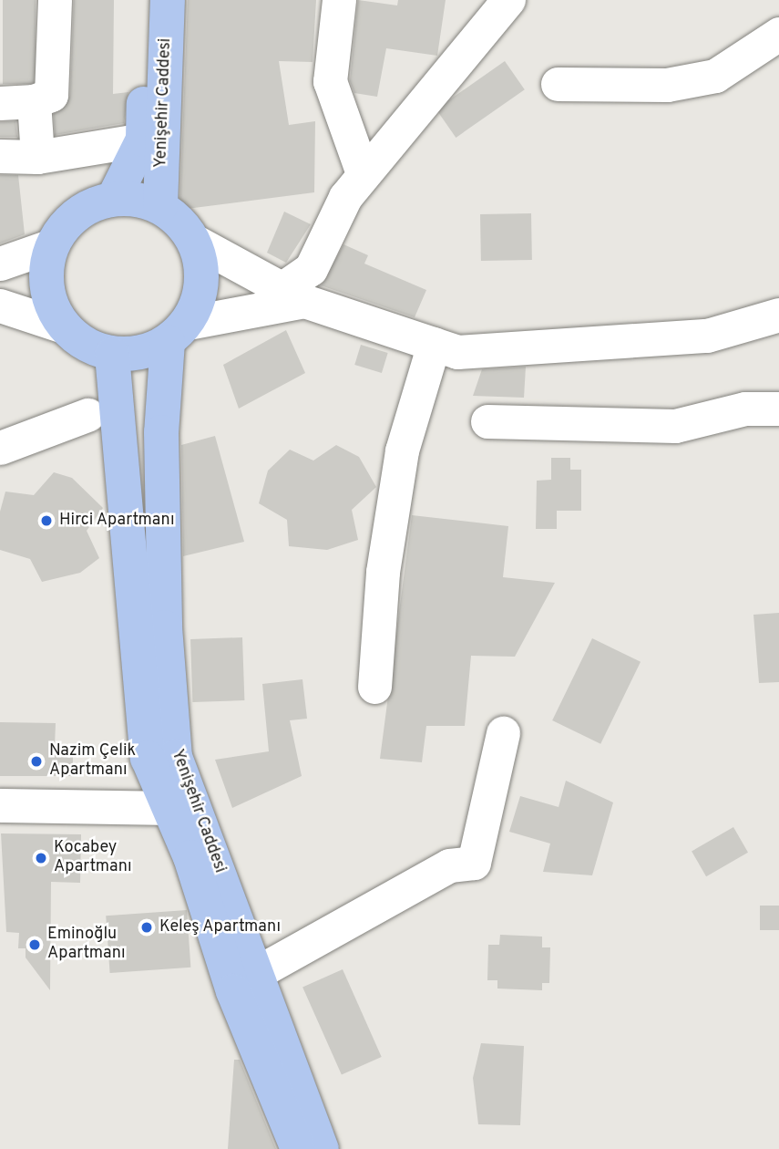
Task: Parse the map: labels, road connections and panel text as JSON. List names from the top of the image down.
{
  "streets": {
    "main road": ["Yenişehir Caddesi"]
  },
  "places": [
    "Hirci Apartmanı",
    "Nazim Çelik Apartmanı",
    "Kocabey Apartmanı",
    "Keleş Apartmanı",
    "Eminoğlu Apartmanı"
  ]
}
